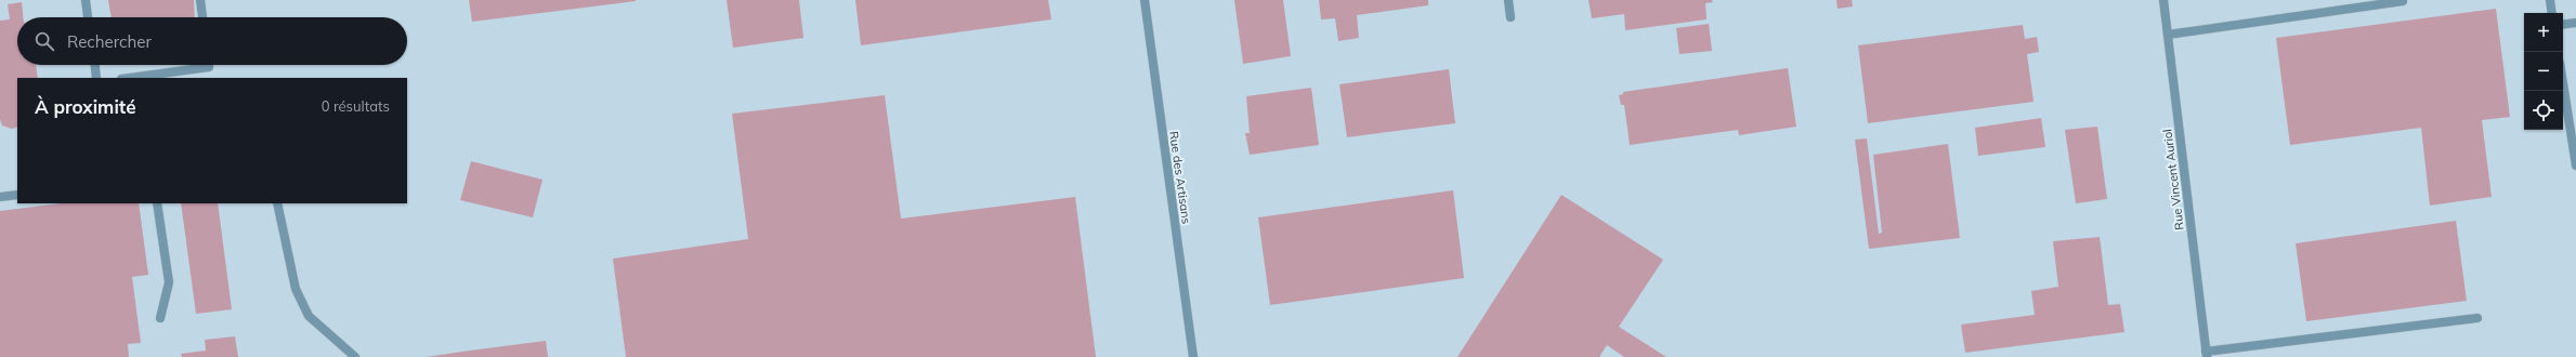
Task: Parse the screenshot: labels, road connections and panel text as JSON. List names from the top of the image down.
{
  "streets": {
    "street": ["Rue des Artisans", "Rue Vincent Auriol"]
  },
  "page": {
    "map_buttons": ["+", "−"],
    "search": "Rechercher",
    "heading": ["À proximité", "0 résultats"]
  }
}
